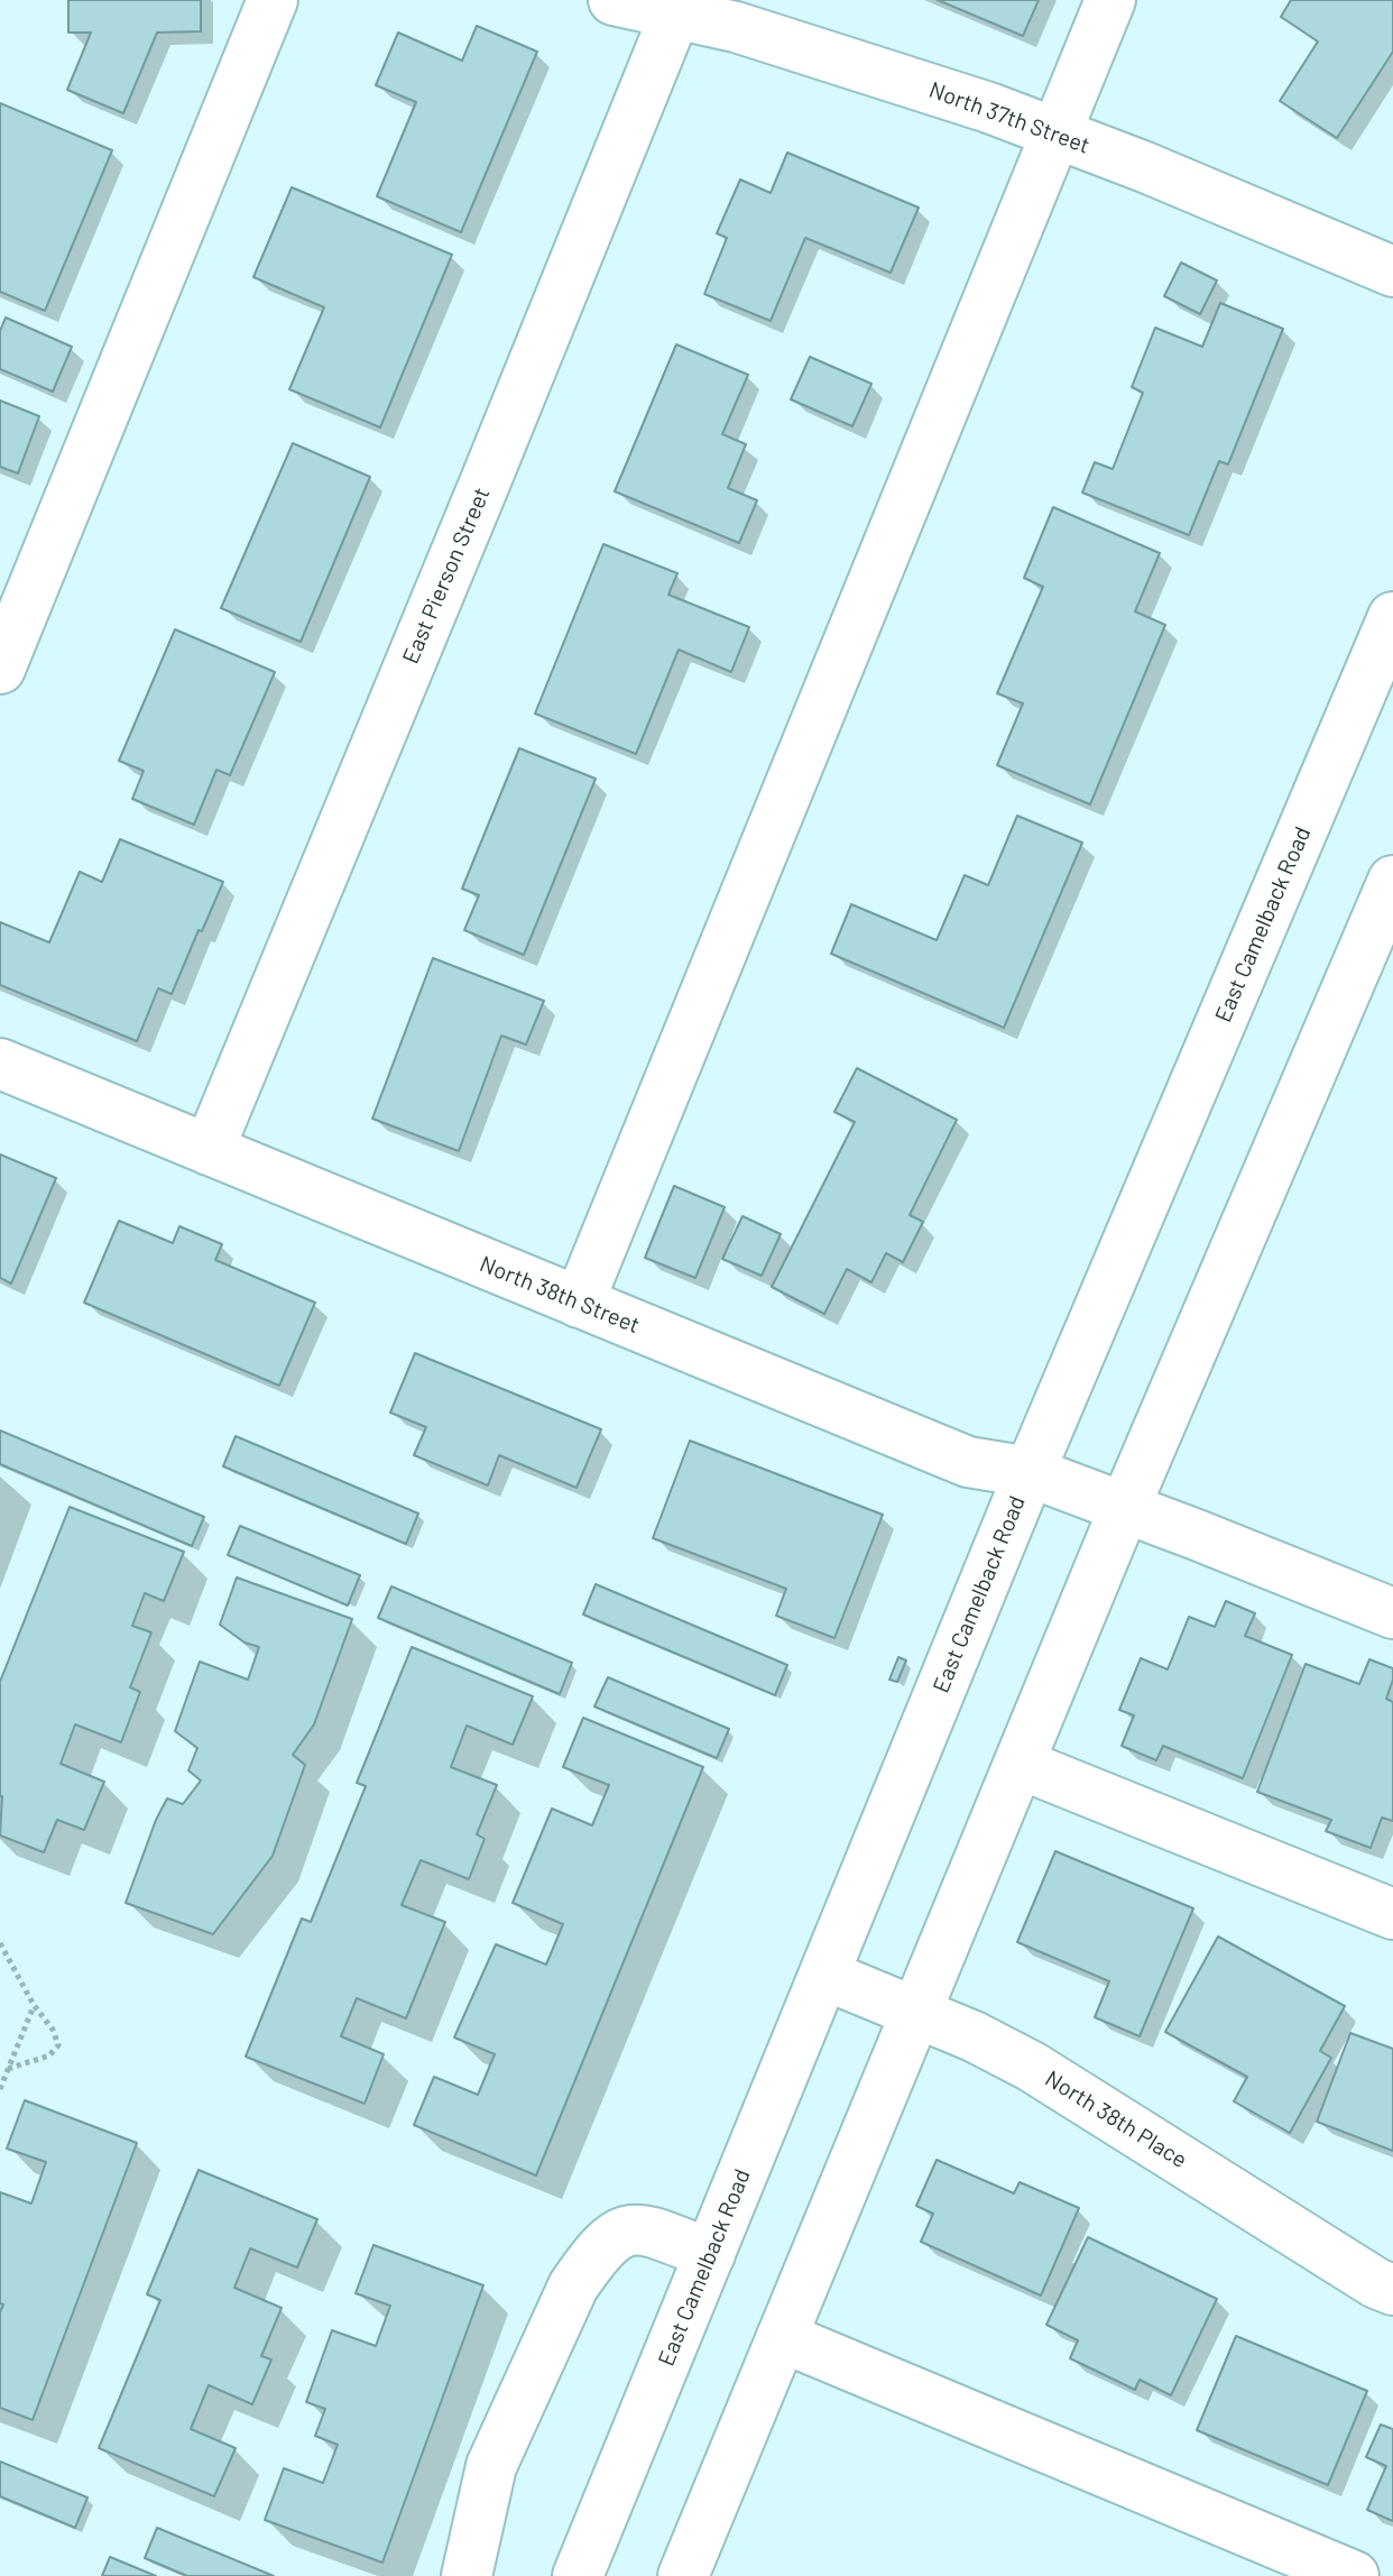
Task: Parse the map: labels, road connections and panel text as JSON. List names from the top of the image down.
{
  "streets": {
    "street": [
      "North 37th Street",
      "East Pierson Street",
      "East Camelback Road",
      "North 38th Street",
      "North 38th Place"
    ]
  },
  "crossings": [
    ["North 37th Street", "East Pierson Street"],
    ["East Pierson Street", "North 38th Street"],
    ["East Camelback Road", "North 38th Street"],
    ["East Camelback Road", "North 38th Place"]
  ]
}
